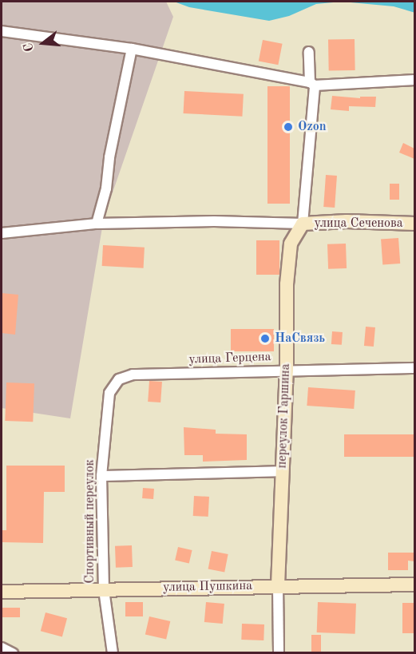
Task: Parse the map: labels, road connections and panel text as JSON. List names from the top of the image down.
{
  "streets": {
    "main road": ["улица Сеченова", "переулок Гаршина", "улица Пушкина"],
    "street": ["улица Герцена", "Спортивный переулок"]
  },
  "crossings": [
    ["улица Сеченова", "переулок Гаршина"],
    ["улица Герцена", "переулок Гаршина"],
    ["улица Герцена", "Спортивный переулок"],
    ["переулок Гаршина", "улица Пушкина"],
    ["Спортивный переулок", "улица Пушкина"]
  ],
  "places": ["Ozon", "НаСвязь"],
  "north": "left"
}
